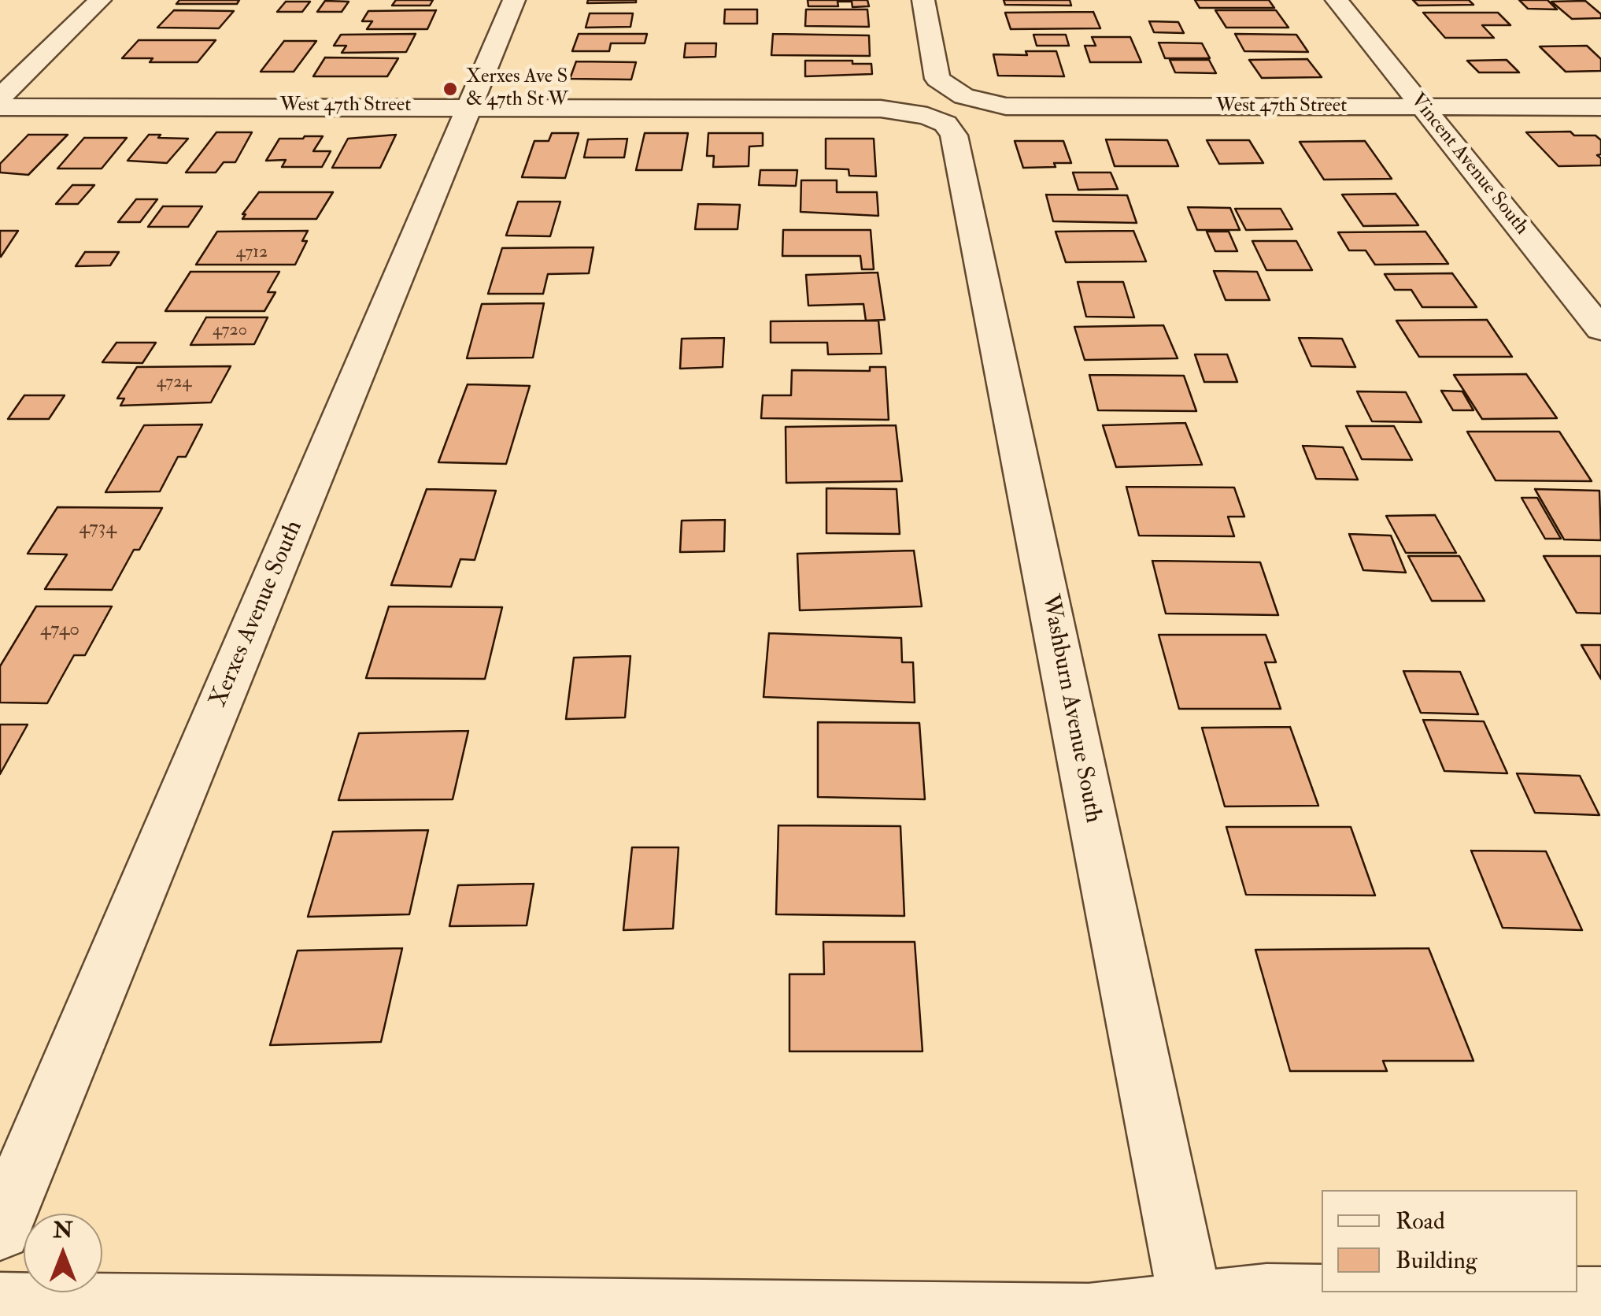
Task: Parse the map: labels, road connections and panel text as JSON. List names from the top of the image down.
{
  "streets": {
    "street": [
      "West 47th Street",
      "Vincent Avenue South",
      "Xerxes Avenue South",
      "Washburn Avenue South"
    ]
  },
  "crossings": [
    ["West 47th Street", "Vincent Avenue South"],
    ["West 47th Street", "Xerxes Avenue South"],
    ["West 47th Street", "Washburn Avenue South"]
  ],
  "places": ["Xerxes Ave S & 47th St W"],
  "house_numbers": [
    "4712",
    "4720",
    "4724",
    "4734",
    "4740"
  ],
  "legend": ["Road", "Building"],
  "north": "top"
}
